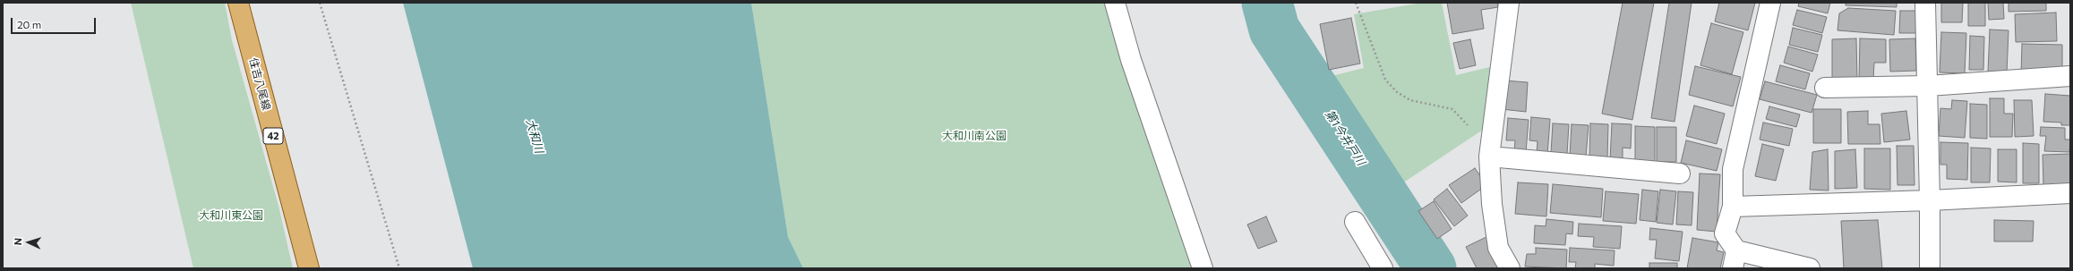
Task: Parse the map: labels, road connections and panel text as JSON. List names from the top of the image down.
{
  "streets": {
    "main road": ["住吉八尾線", "42"]
  },
  "water": ["大和川", "第1今井戸川"],
  "parks": ["大和川南公園", "大和川東公園"],
  "scale_bar": "20 m",
  "north": "left"
}
